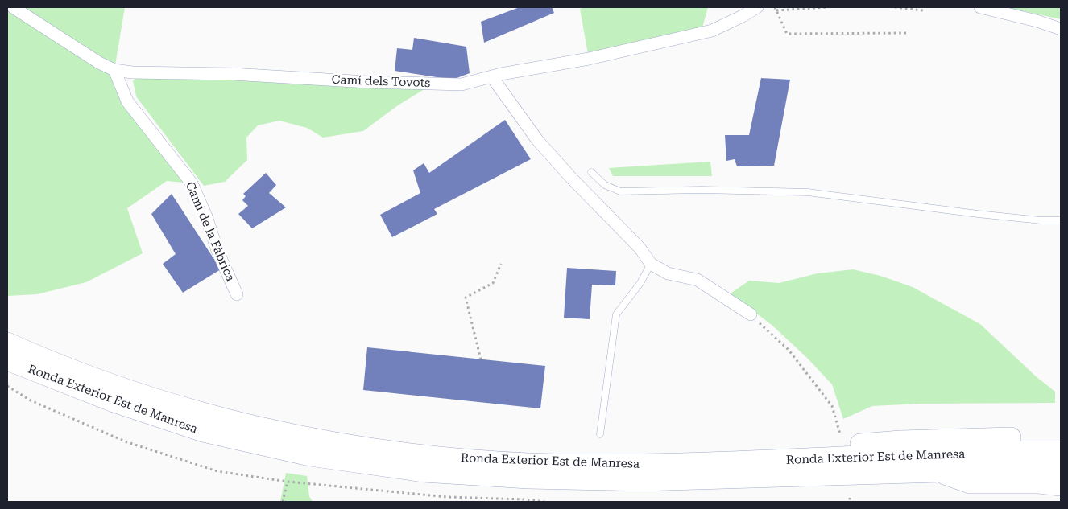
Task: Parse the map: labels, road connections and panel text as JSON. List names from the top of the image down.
{
  "streets": {
    "highway": ["Ronda Exterior Est de Manresa"],
    "street": ["Camí dels Tovots", "Camí de la Fàbrica"]
  },
  "crossings": [
    ["Camí dels Tovots", "Camí de la Fàbrica"]
  ]
}
